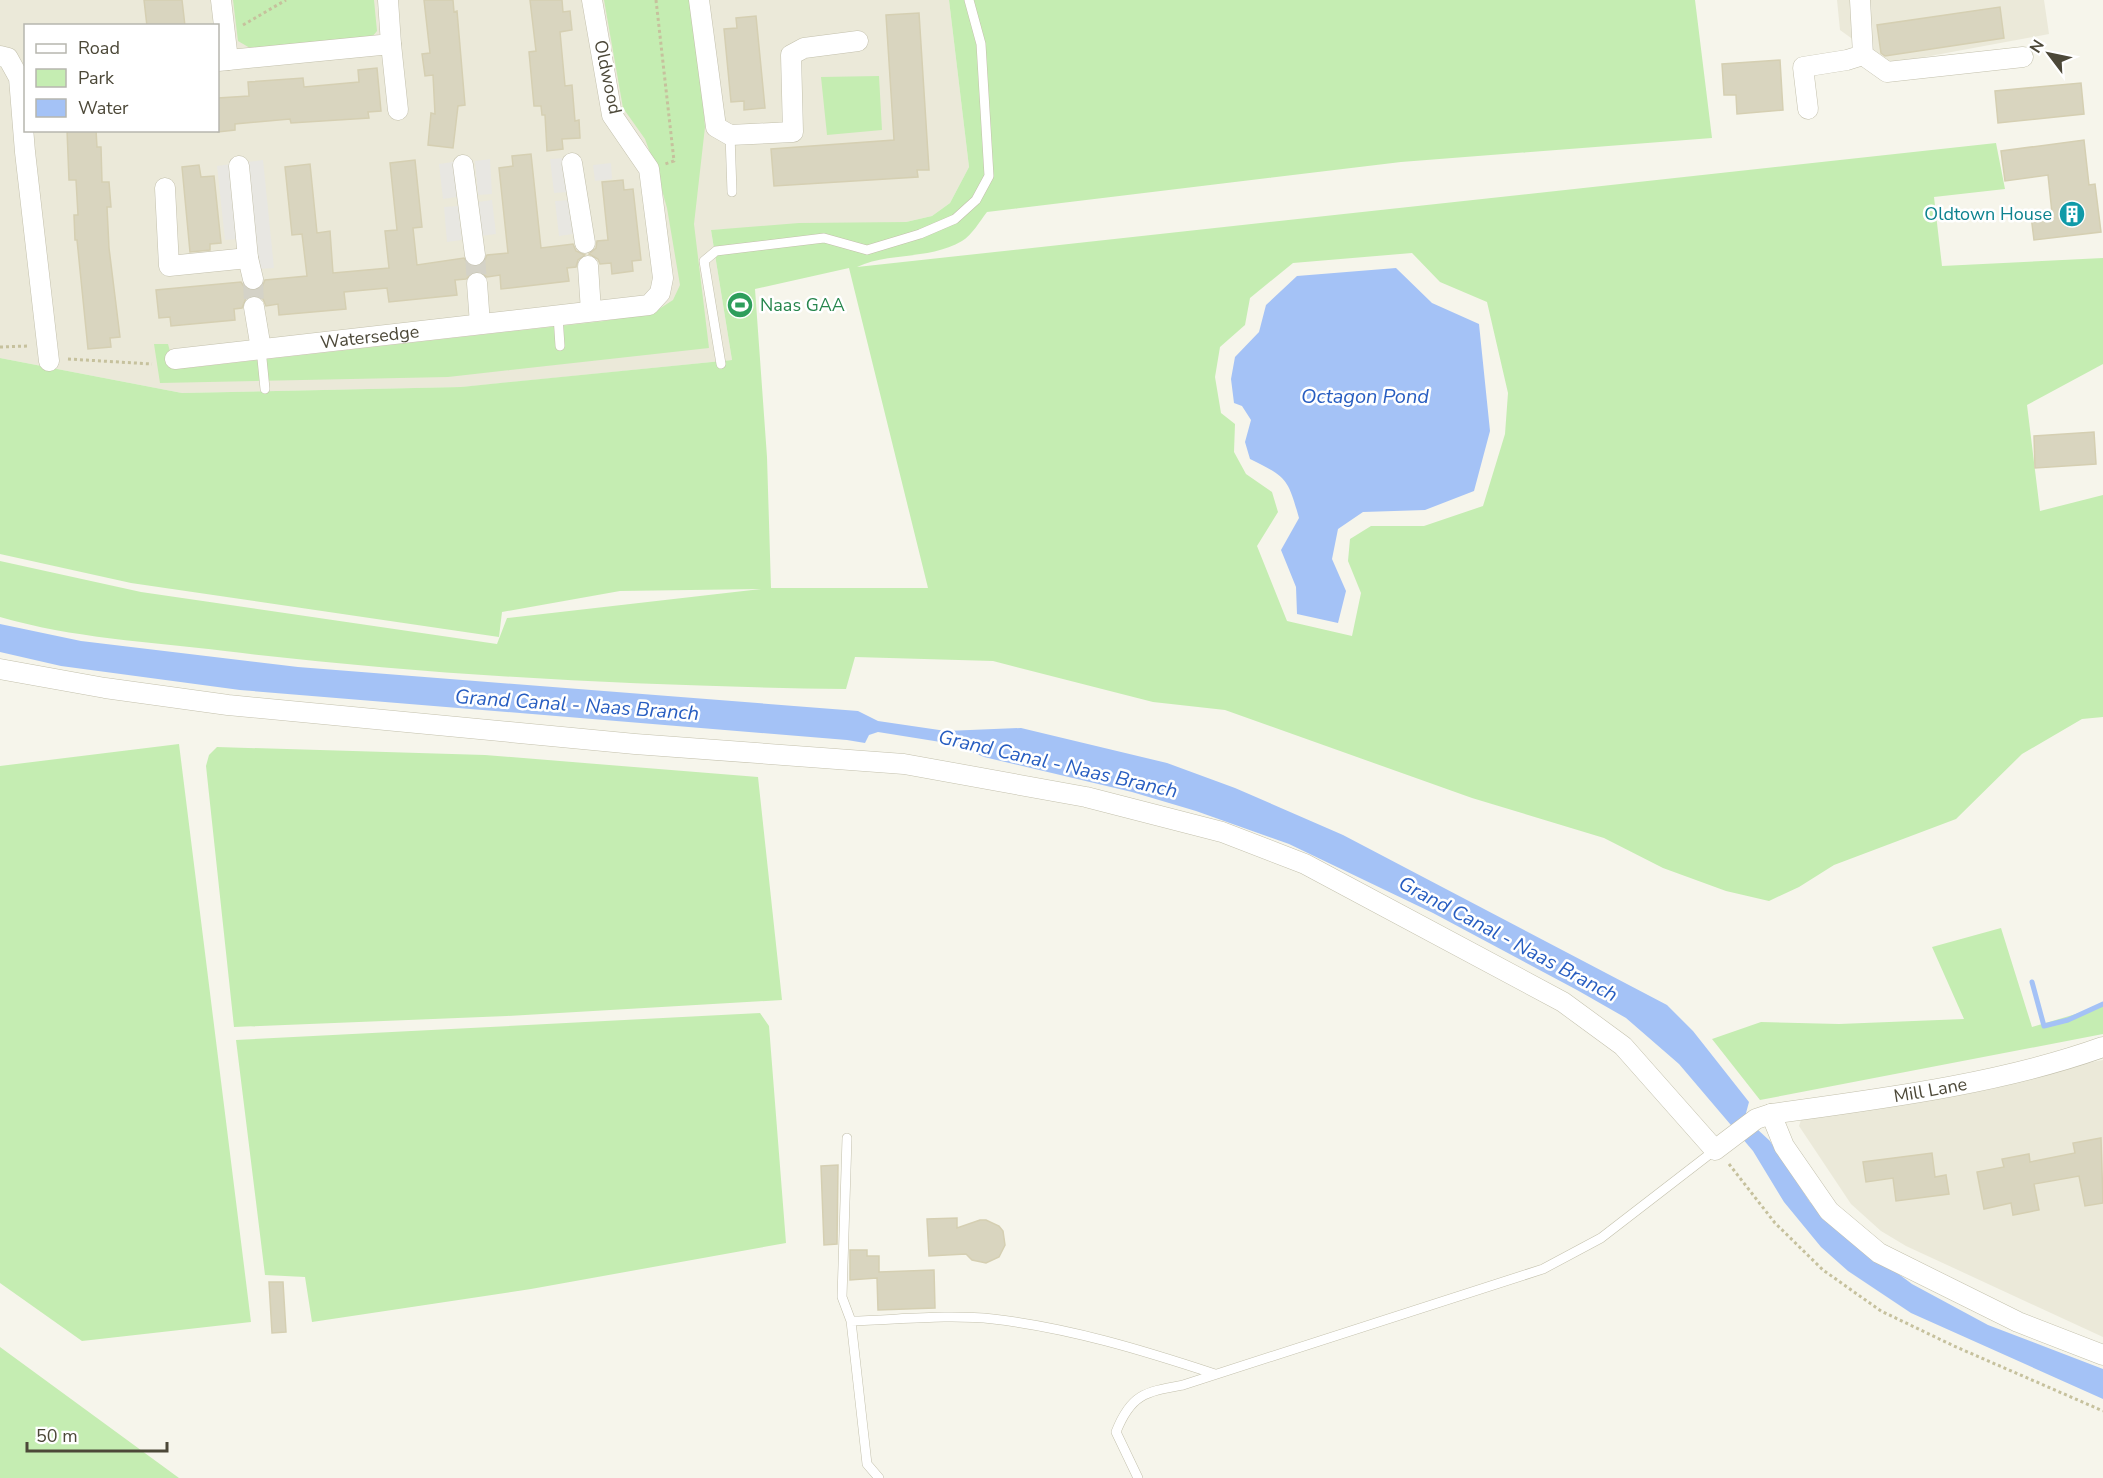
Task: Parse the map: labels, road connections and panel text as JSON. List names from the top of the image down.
{
  "streets": {
    "street": ["Oldwood", "Watersedge", "Mill Lane"]
  },
  "crossings": [
    ["Oldwood", "Watersedge"]
  ],
  "water": ["Octagon Pond", "Grand Canal - Naas Branch"],
  "places": {
    "building": ["Oldtown House"],
    "sports": ["Naas GAA"]
  },
  "legend": ["Road", "Park", "Water"],
  "scale_bar": "50 m",
  "north": "top left"
}
